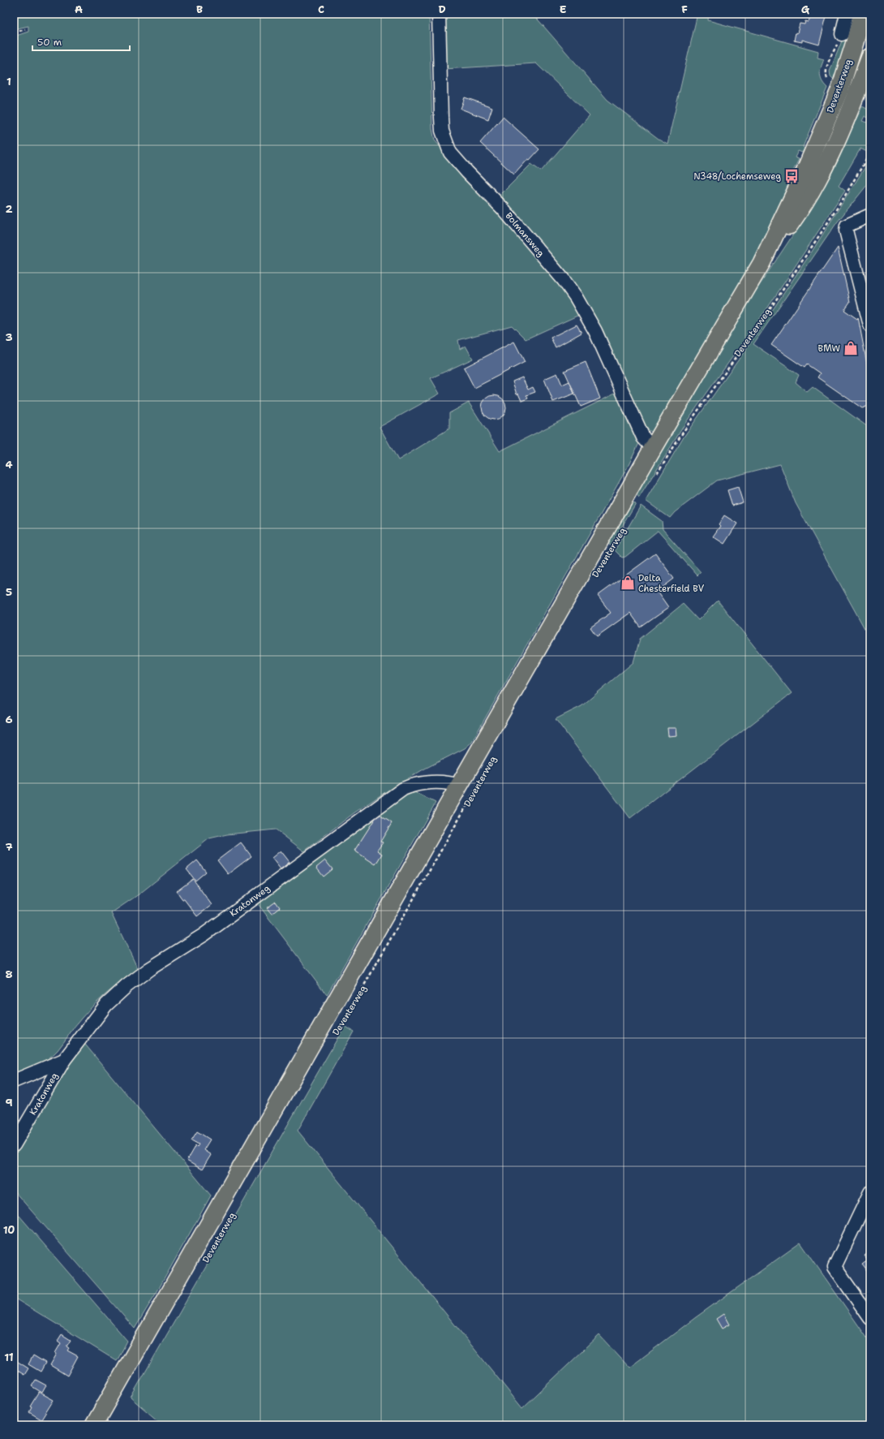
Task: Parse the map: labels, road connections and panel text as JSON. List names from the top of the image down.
{
  "streets": {
    "main road": ["Deventerweg"],
    "street": ["Bolmansweg", "Kratonweg"]
  },
  "crossings": [
    ["Deventerweg", "Bolmansweg"],
    ["Deventerweg", "Kratonweg"]
  ],
  "places": {
    "bus stop": ["N348/Lochemseweg"],
    "shop": ["BMW", "Delta Chesterfield BV"]
  },
  "scale_bar": "50 m",
  "grid": {
    "columns": [
      "A",
      "B",
      "C",
      "D",
      "E",
      "F",
      "G"
    ],
    "rows": [
      "1",
      "2",
      "3",
      "4",
      "5",
      "6",
      "7",
      "8",
      "9",
      "10",
      "11"
    ]
  }
}
